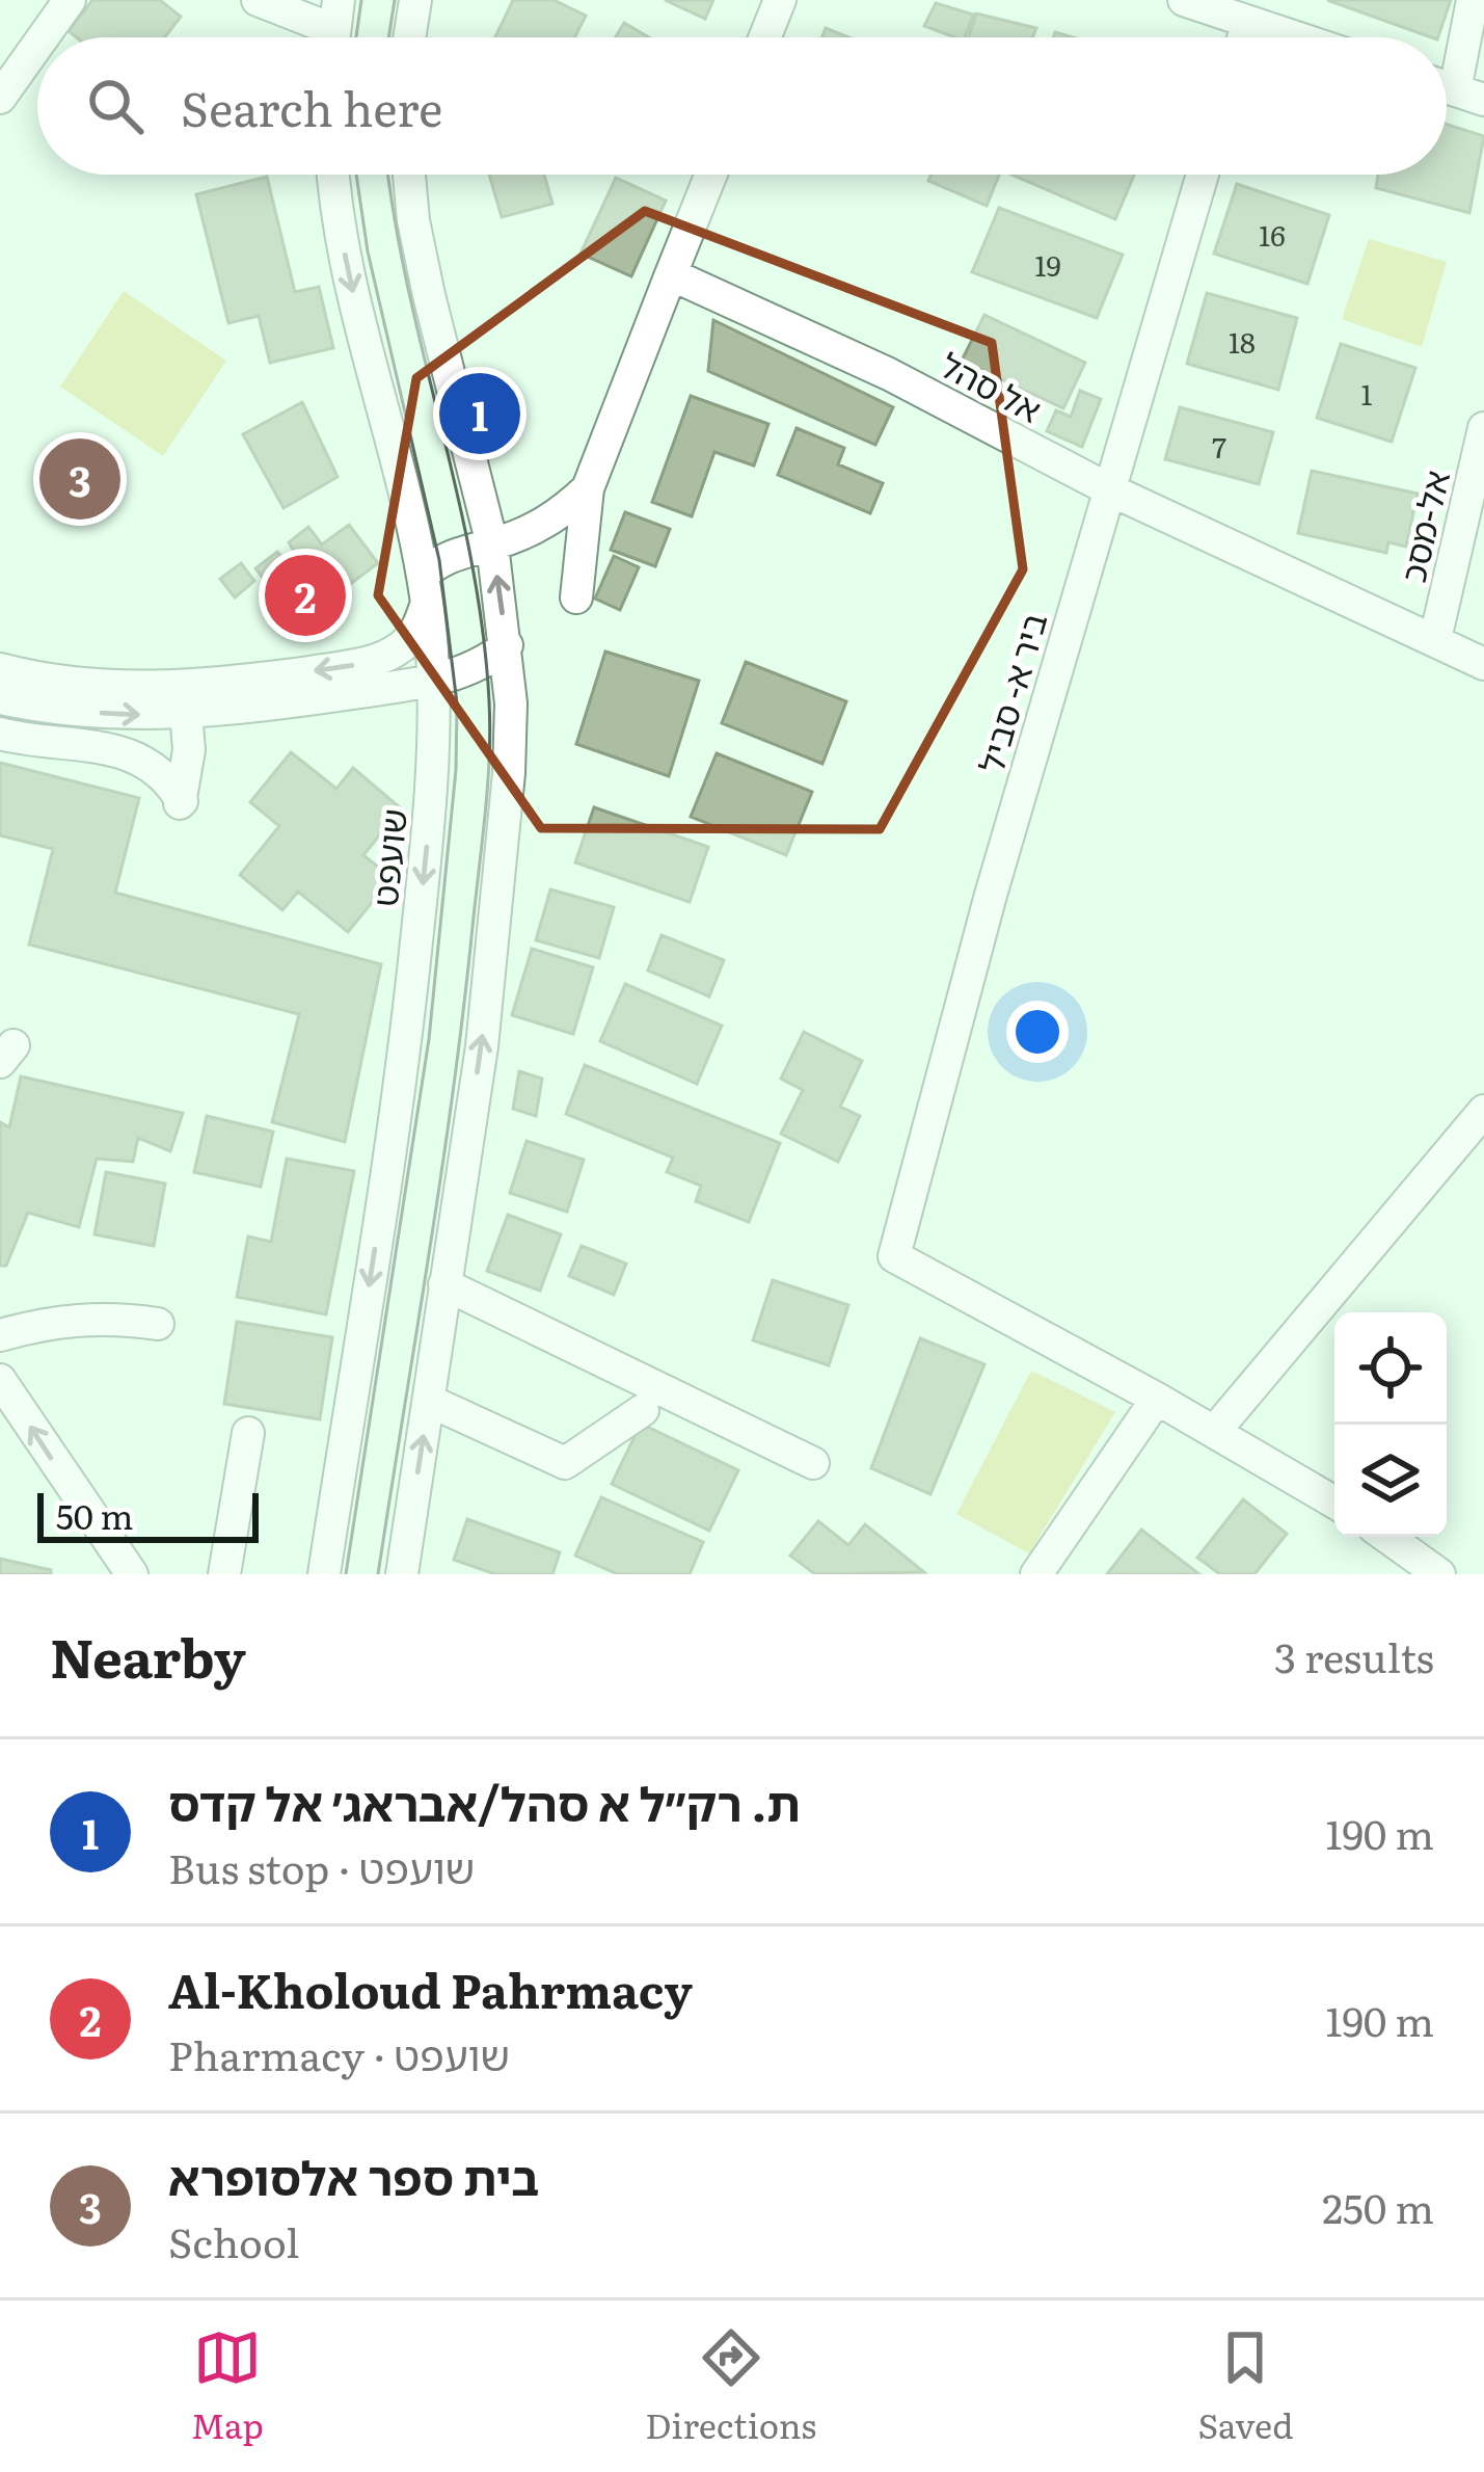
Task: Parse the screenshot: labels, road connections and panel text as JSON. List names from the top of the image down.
{
  "streets": {
    "street": [
      "אל סהל",
      "אל-מסכ",
      "ביר א- סביל",
      "שועפט"
    ]
  },
  "crossings": [
    ["אל סהל", "אל-מסכ"],
    ["אל סהל", "ביר א- סביל"]
  ],
  "house_numbers": [
    "16",
    "19",
    "18",
    "1",
    "7"
  ],
  "scale_bar": "50 m",
  "page": {
    "search": "Search here",
    "pins": ["1", "3", "2"],
    "scale": "50 m",
    "heading": ["Nearby", "3 results"],
    "list": [
      {
        "mark": "1",
        "name": "ת. רק״ל א סהל/אבראג׳ אל קדס",
        "note": "Bus stop · שועפט",
        "value": "190 m"
      },
      {
        "mark": "2",
        "name": "Al-Kholoud Pahrmacy",
        "note": "Pharmacy · שועפט",
        "value": "190 m"
      },
      {
        "mark": "3",
        "name": "בית ספר אלסופרא",
        "note": "School",
        "value": "250 m"
      }
    ],
    "nav": ["Map", "Directions", "Saved"]
  }
}
